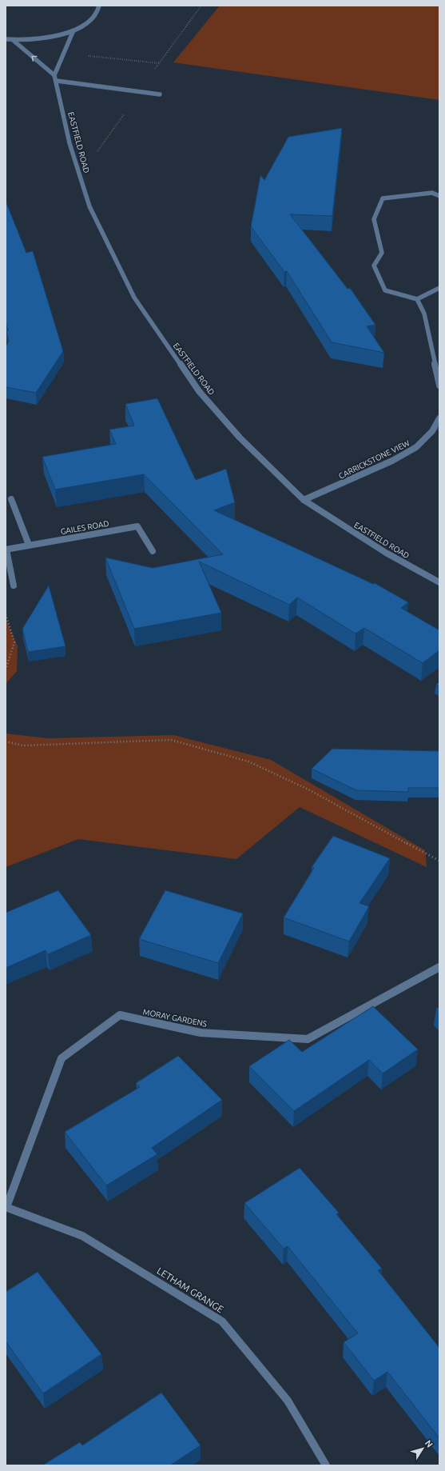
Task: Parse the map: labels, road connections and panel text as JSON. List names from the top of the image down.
{
  "streets": {
    "street": [
      "EASTFIELD ROAD",
      "CARRICKSTONE VIEW",
      "GAILES ROAD",
      "MORAY GARDENS",
      "LETHAM GRANGE"
    ]
  },
  "crossings": [
    ["EASTFIELD ROAD", "CARRICKSTONE VIEW"],
    ["MORAY GARDENS", "LETHAM GRANGE"]
  ],
  "north": "top right"
}
